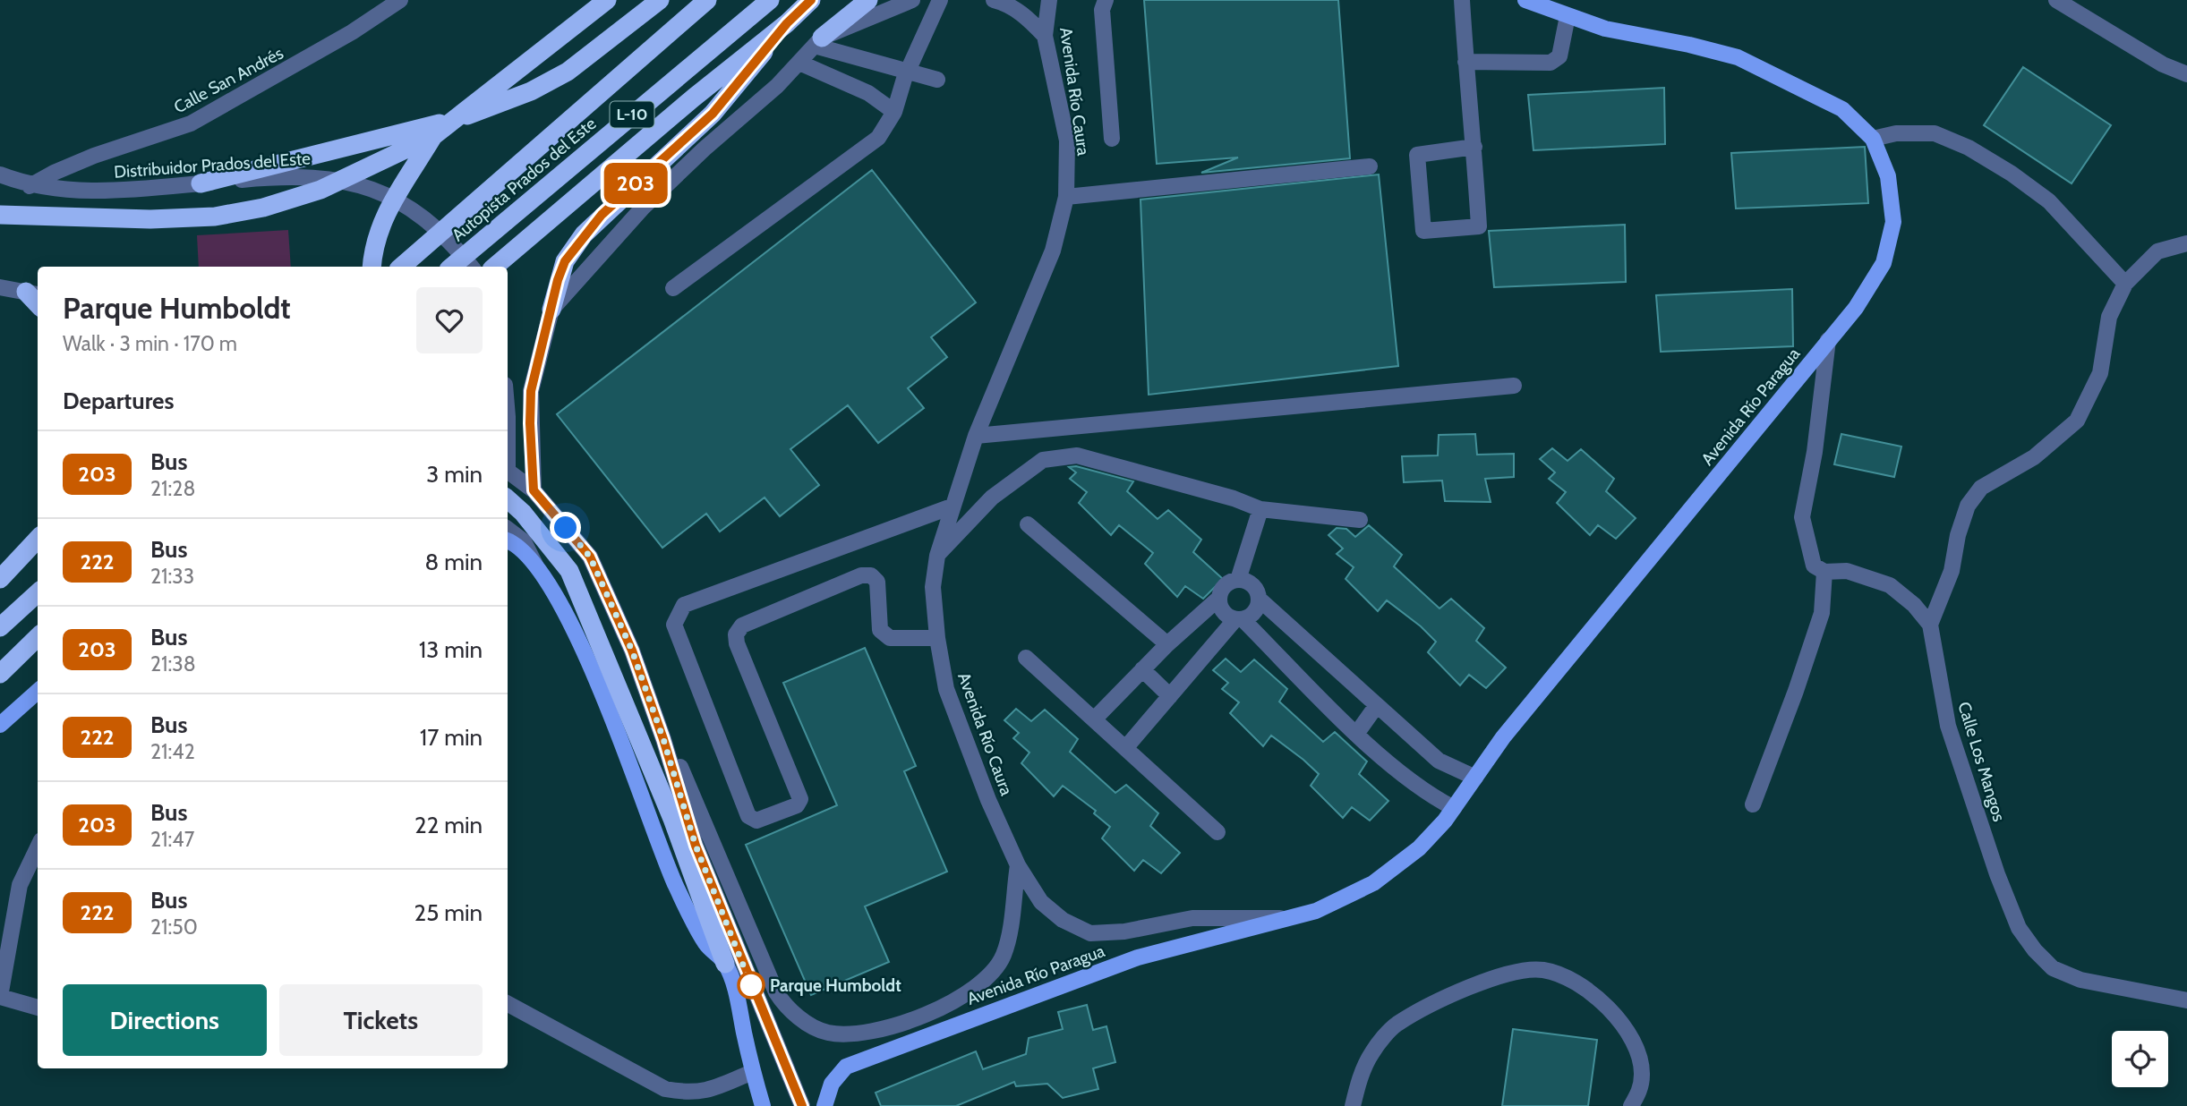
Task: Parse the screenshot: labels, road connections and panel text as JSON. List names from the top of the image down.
{
  "streets": {
    "highway": ["L-10", "Autopista Prados del Este"],
    "main road": ["Avenida Río Paragua"],
    "street": [
      "Calle San Andrés",
      "Avenida Río Caura",
      "Distribuidor Prados del Este",
      "Calle Los Mangos"
    ]
  },
  "crossings": [
    ["Calle San Andrés", "Distribuidor Prados del Este"],
    ["Avenida Río Caura", "Avenida Río Paragua"]
  ],
  "places": ["Parque Humboldt"],
  "lines": ["bus line 203"],
  "page": {
    "on_map": "203",
    "heading": [
      ["Parque Humboldt", "Walk · 3 min · 170 m"],
      "Departures"
    ],
    "list": [
      {
        "mark": "203",
        "name": "Bus",
        "note": "21:28",
        "value": "3 min"
      },
      {
        "mark": "222",
        "name": "Bus",
        "note": "21:33",
        "value": "8 min"
      },
      {
        "mark": "203",
        "name": "Bus",
        "note": "21:38",
        "value": "13 min"
      },
      {
        "mark": "222",
        "name": "Bus",
        "note": "21:42",
        "value": "17 min"
      },
      {
        "mark": "203",
        "name": "Bus",
        "note": "21:47",
        "value": "22 min"
      },
      {
        "mark": "222",
        "name": "Bus",
        "note": "21:50",
        "value": "25 min"
      }
    ],
    "buttons": ["Directions", "Tickets"]
  }
}
